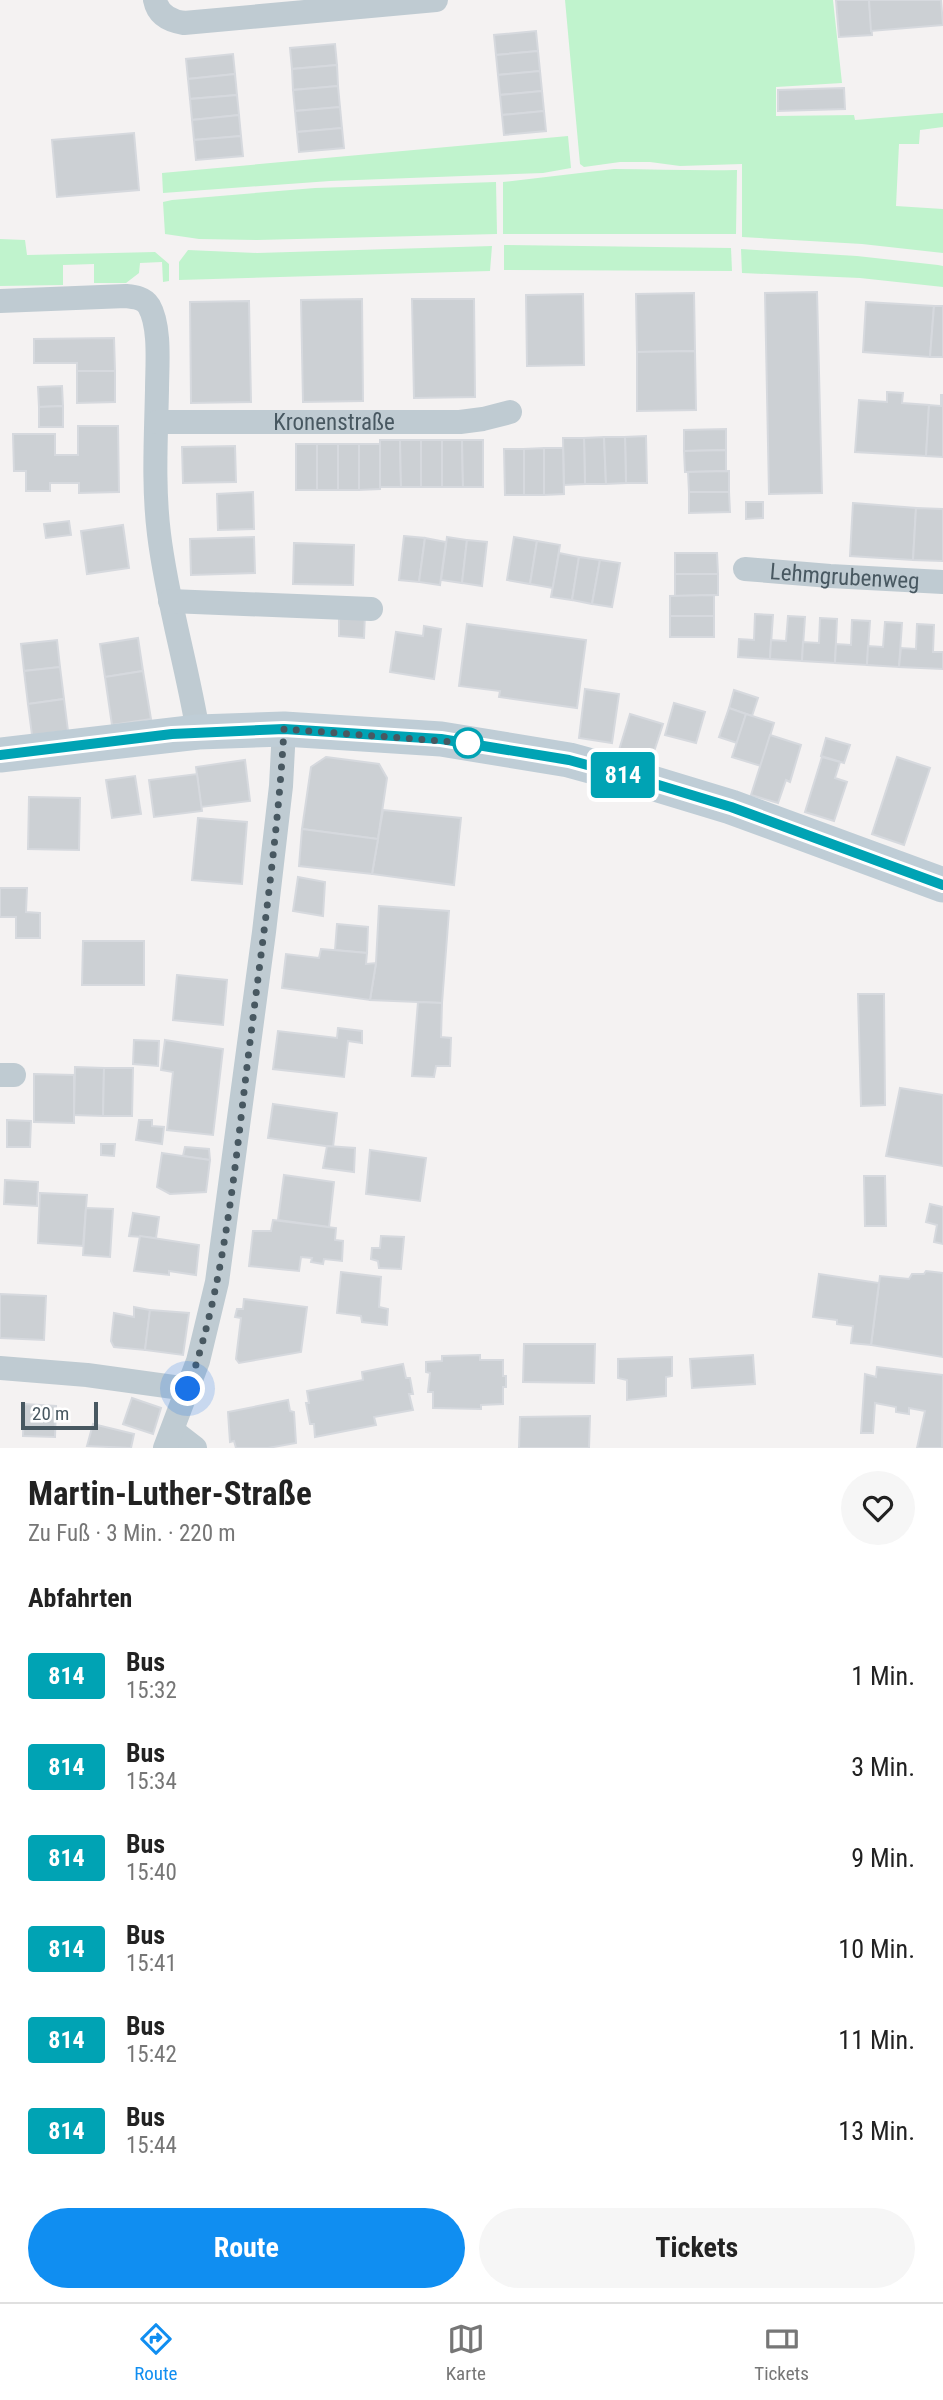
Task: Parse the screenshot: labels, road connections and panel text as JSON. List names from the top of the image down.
{
  "streets": {
    "street": ["Kronenstraße", "Lehmgrubenweg"]
  },
  "lines": ["bus line 814"],
  "scale_bar": "20 m",
  "page": {
    "on_map": "814",
    "scale": "20 m",
    "heading": [
      ["Martin-Luther-Straße", "Zu Fuß · 3 Min. · 220 m"],
      "Abfahrten"
    ],
    "list": [
      {
        "mark": "814",
        "name": "Bus",
        "note": "15:32",
        "value": "1 Min."
      },
      {
        "mark": "814",
        "name": "Bus",
        "note": "15:34",
        "value": "3 Min."
      },
      {
        "mark": "814",
        "name": "Bus",
        "note": "15:40",
        "value": "9 Min."
      },
      {
        "mark": "814",
        "name": "Bus",
        "note": "15:41",
        "value": "10 Min."
      },
      {
        "mark": "814",
        "name": "Bus",
        "note": "15:42",
        "value": "11 Min."
      },
      {
        "mark": "814",
        "name": "Bus",
        "note": "15:44",
        "value": "13 Min."
      }
    ],
    "buttons": ["Route", "Tickets"],
    "tabs": ["Route", "Karte", "Tickets"]
  }
}
